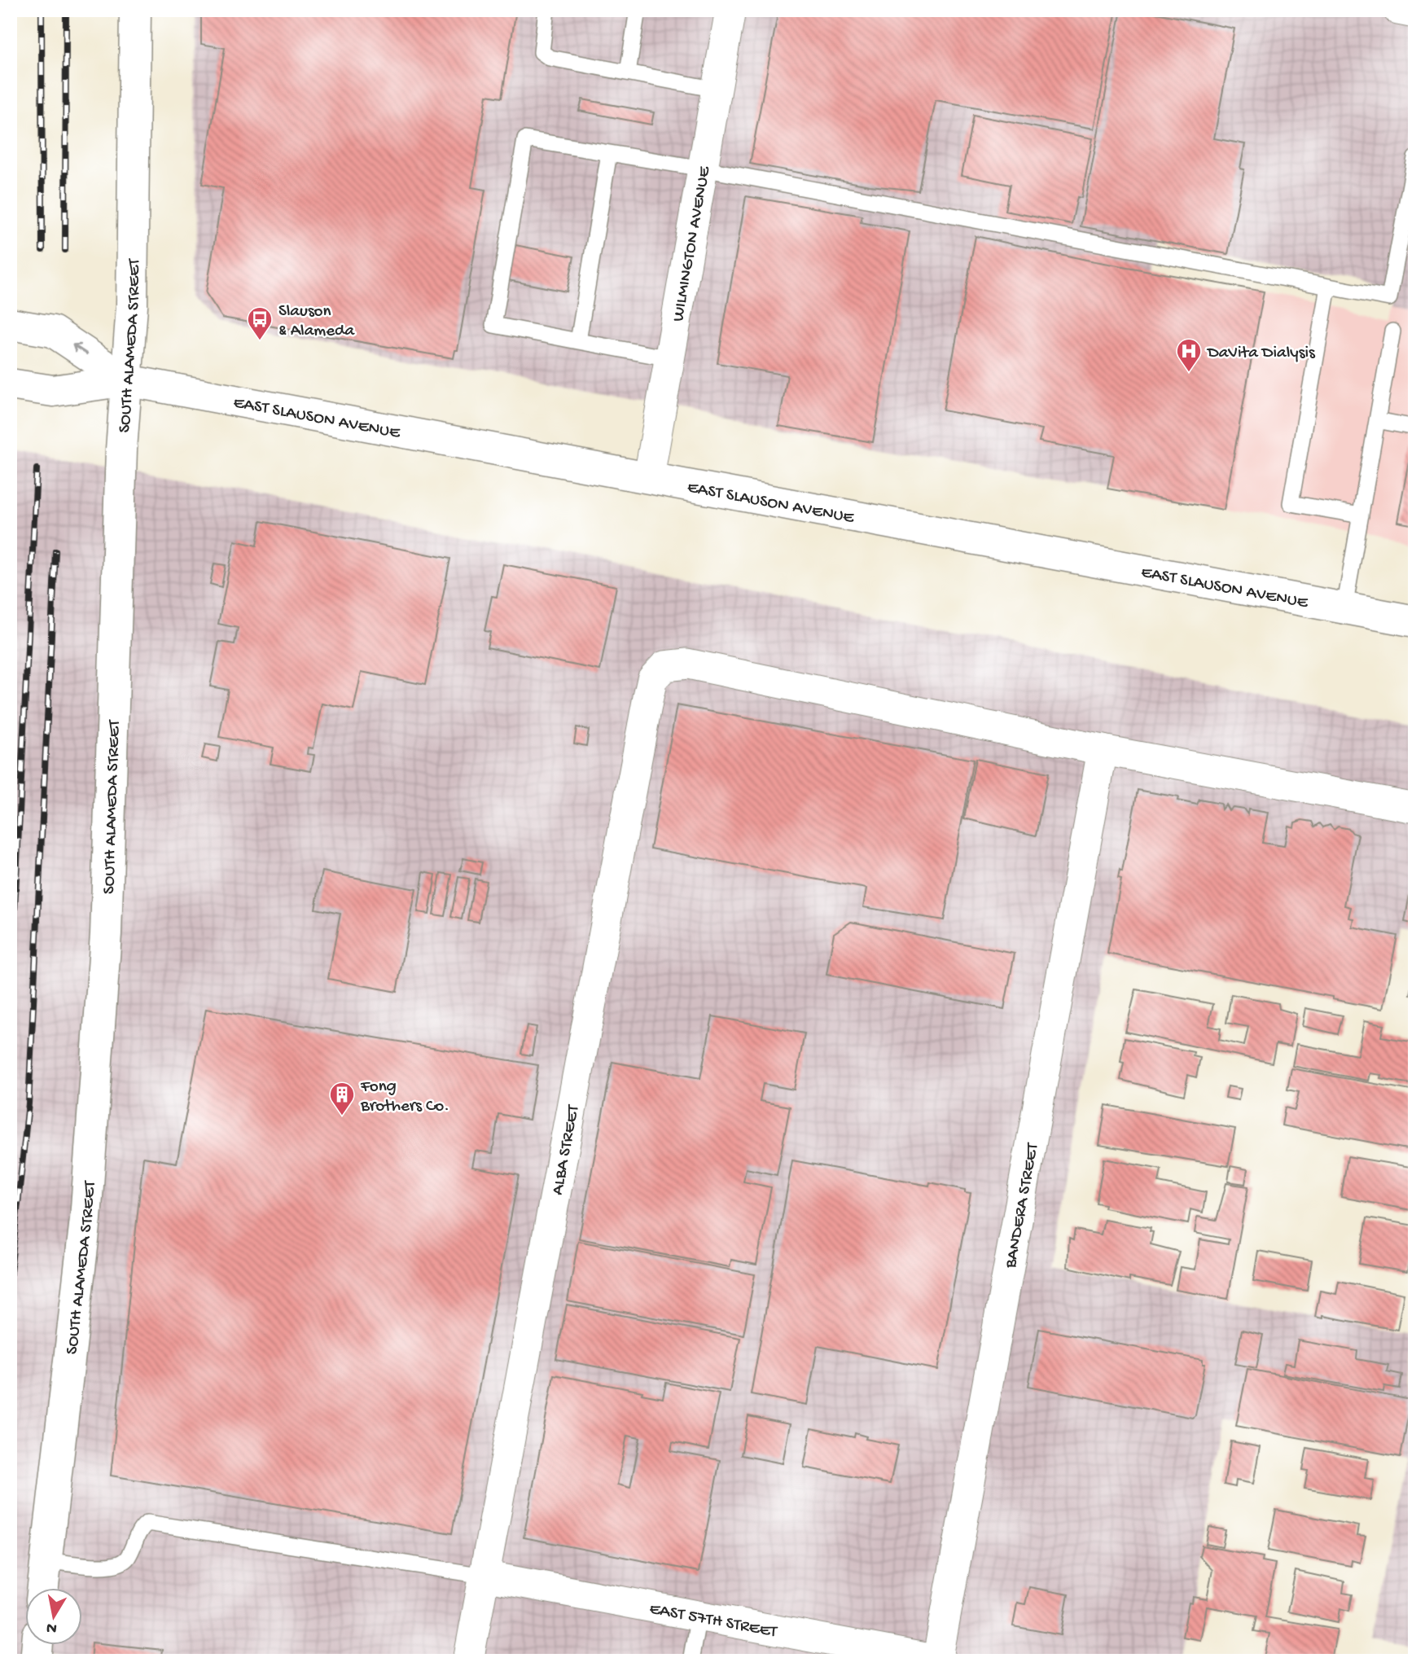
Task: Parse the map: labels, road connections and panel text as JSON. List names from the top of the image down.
{
  "streets": {
    "main road": ["SOUTH ALAMEDA STREET", "EAST SLAUSON AVENUE"],
    "street": [
      "WILMINGTON AVENUE",
      "ALBA STREET",
      "BANDERA STREET",
      "EAST 57TH STREET"
    ]
  },
  "crossings": [
    ["WILMINGTON AVENUE", "EAST SLAUSON AVENUE"],
    ["SOUTH ALAMEDA STREET", "EAST SLAUSON AVENUE"],
    ["ALBA STREET", "BANDERA STREET"],
    ["ALBA STREET", "EAST 57TH STREET"],
    ["BANDERA STREET", "EAST 57TH STREET"]
  ],
  "places": {
    "bus stop": ["Slauson & Alameda"],
    "hospital": ["DaVita Dialysis"],
    "building": ["Fong Brothers Co."]
  },
  "north": "bottom"
}
